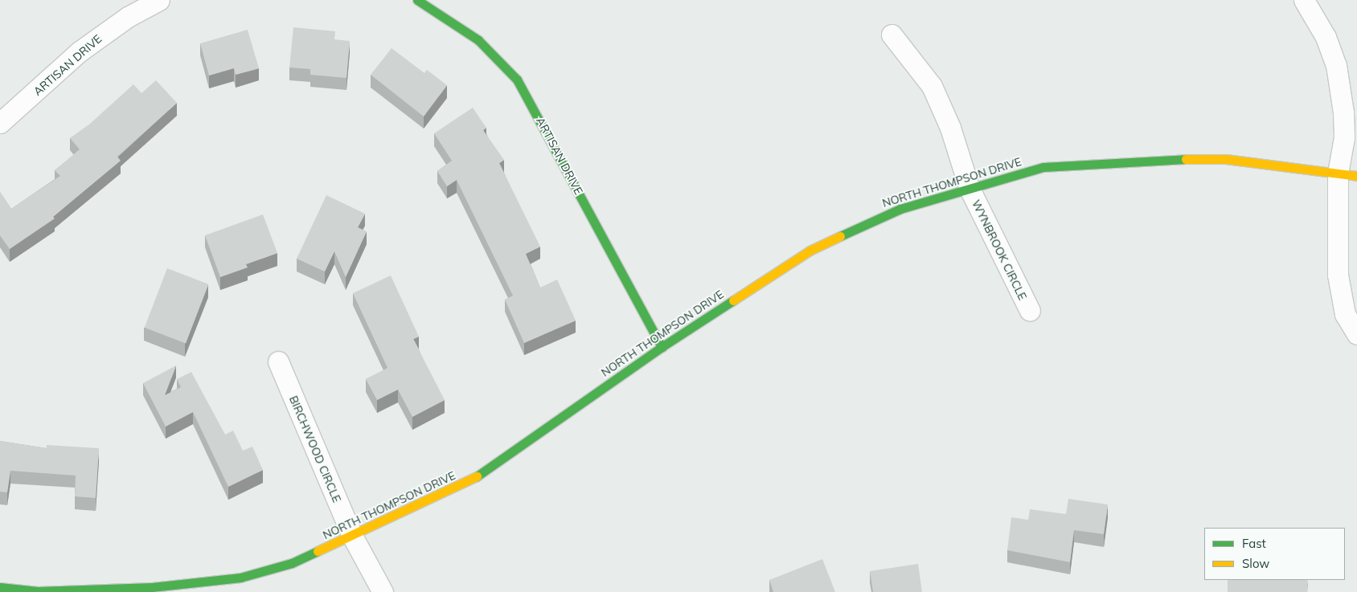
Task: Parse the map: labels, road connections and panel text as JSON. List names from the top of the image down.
{
  "streets": {
    "street": [
      "ARTISAN DRIVE",
      "NORTH THOMPSON DRIVE",
      "WYNBROOK CIRCLE",
      "BIRCHWOOD CIRCLE"
    ]
  },
  "crossings": [
    ["ARTISAN DRIVE", "NORTH THOMPSON DRIVE"],
    ["NORTH THOMPSON DRIVE", "WYNBROOK CIRCLE"],
    ["NORTH THOMPSON DRIVE", "BIRCHWOOD CIRCLE"]
  ],
  "legend": ["Fast", "Slow"]
}
